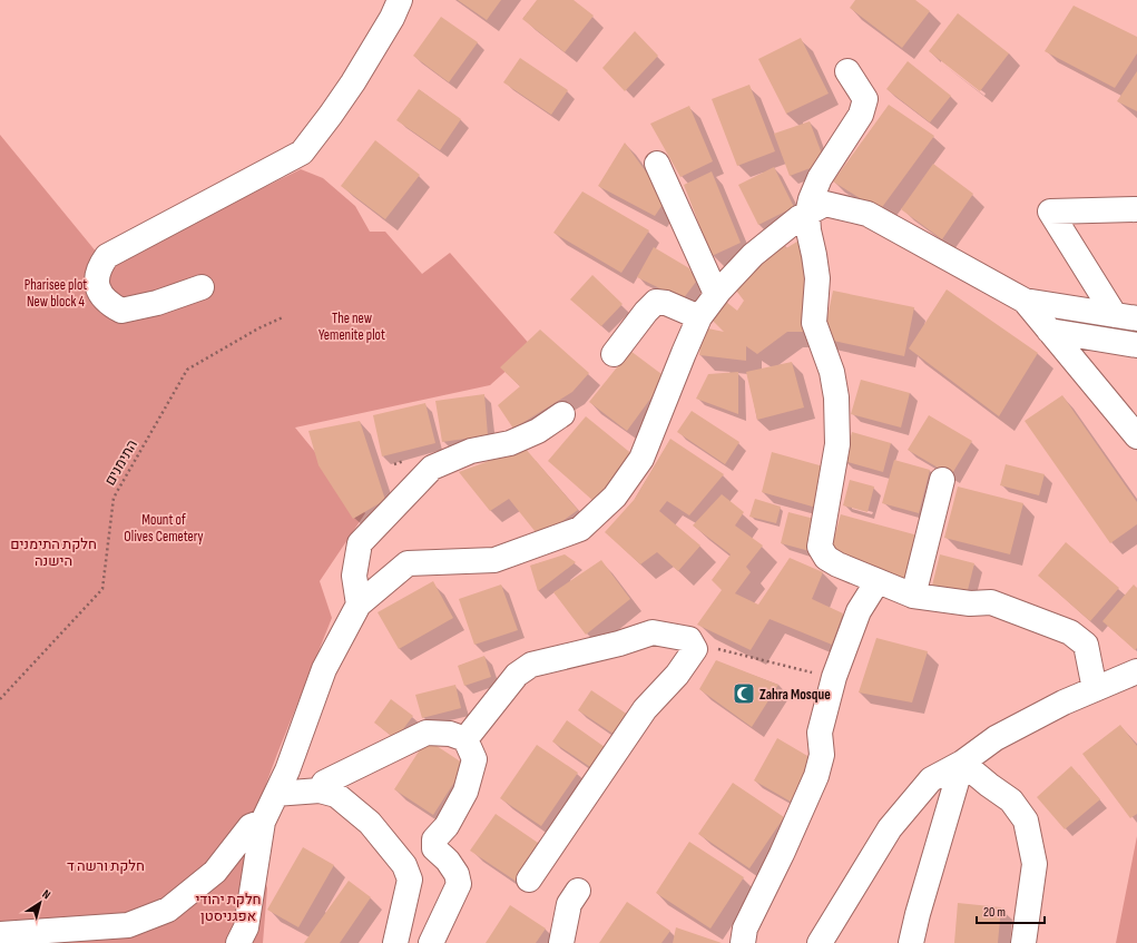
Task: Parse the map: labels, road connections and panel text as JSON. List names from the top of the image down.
{
  "streets": {
    "path": ["התימנים"]
  },
  "parks": [
    "Pharisee plot New block 4",
    "The new Yemenite plot",
    "Mount of Olives Cemetery",
    "חלקת התימנים הישנה",
    "חלקת ורשה ד",
    "חלקת יהודי אפגניסטן"
  ],
  "places": {
    "mosque": ["Zahra Mosque"]
  },
  "scale_bar": "20 m",
  "north": "top right"
}
